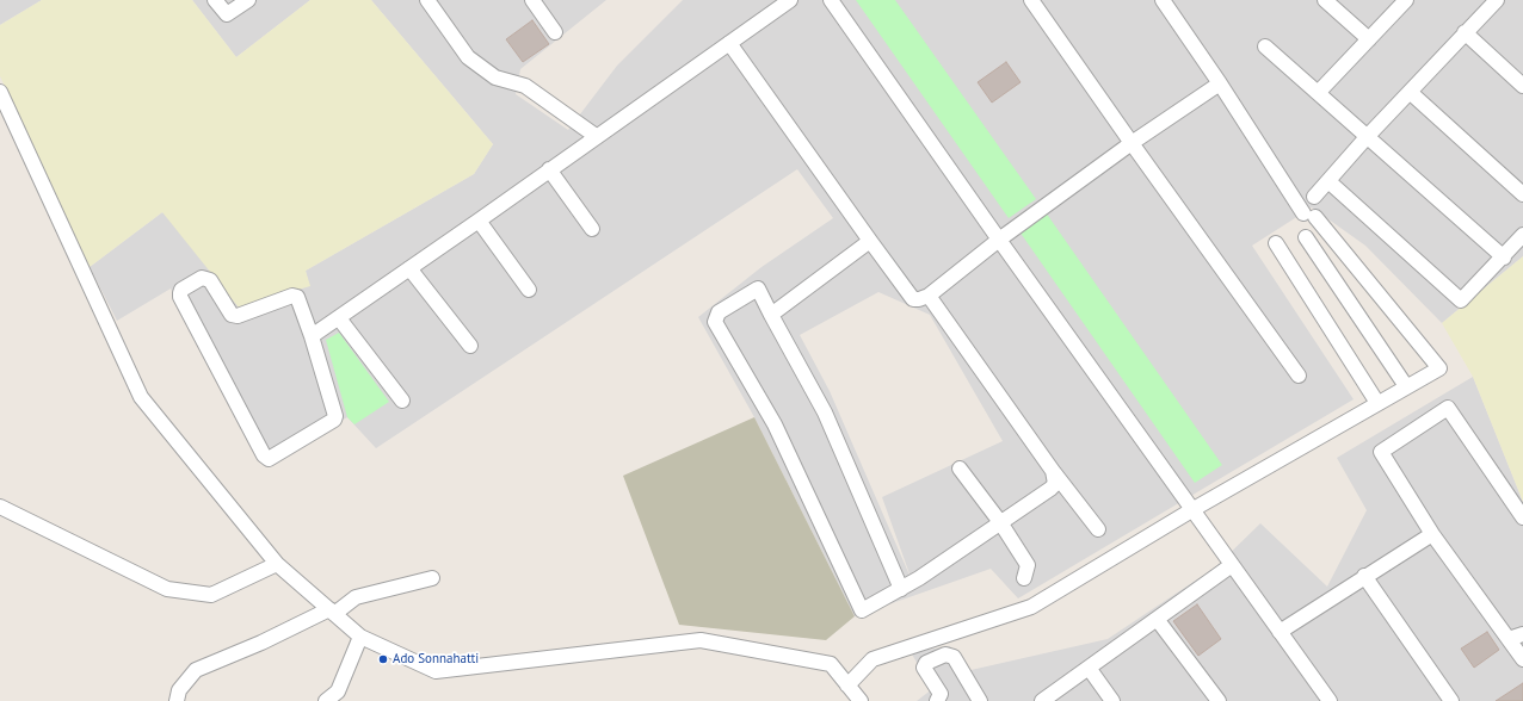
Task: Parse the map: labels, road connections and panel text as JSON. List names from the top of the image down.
{
  "places": ["Ado Sonnahatti"]
}
